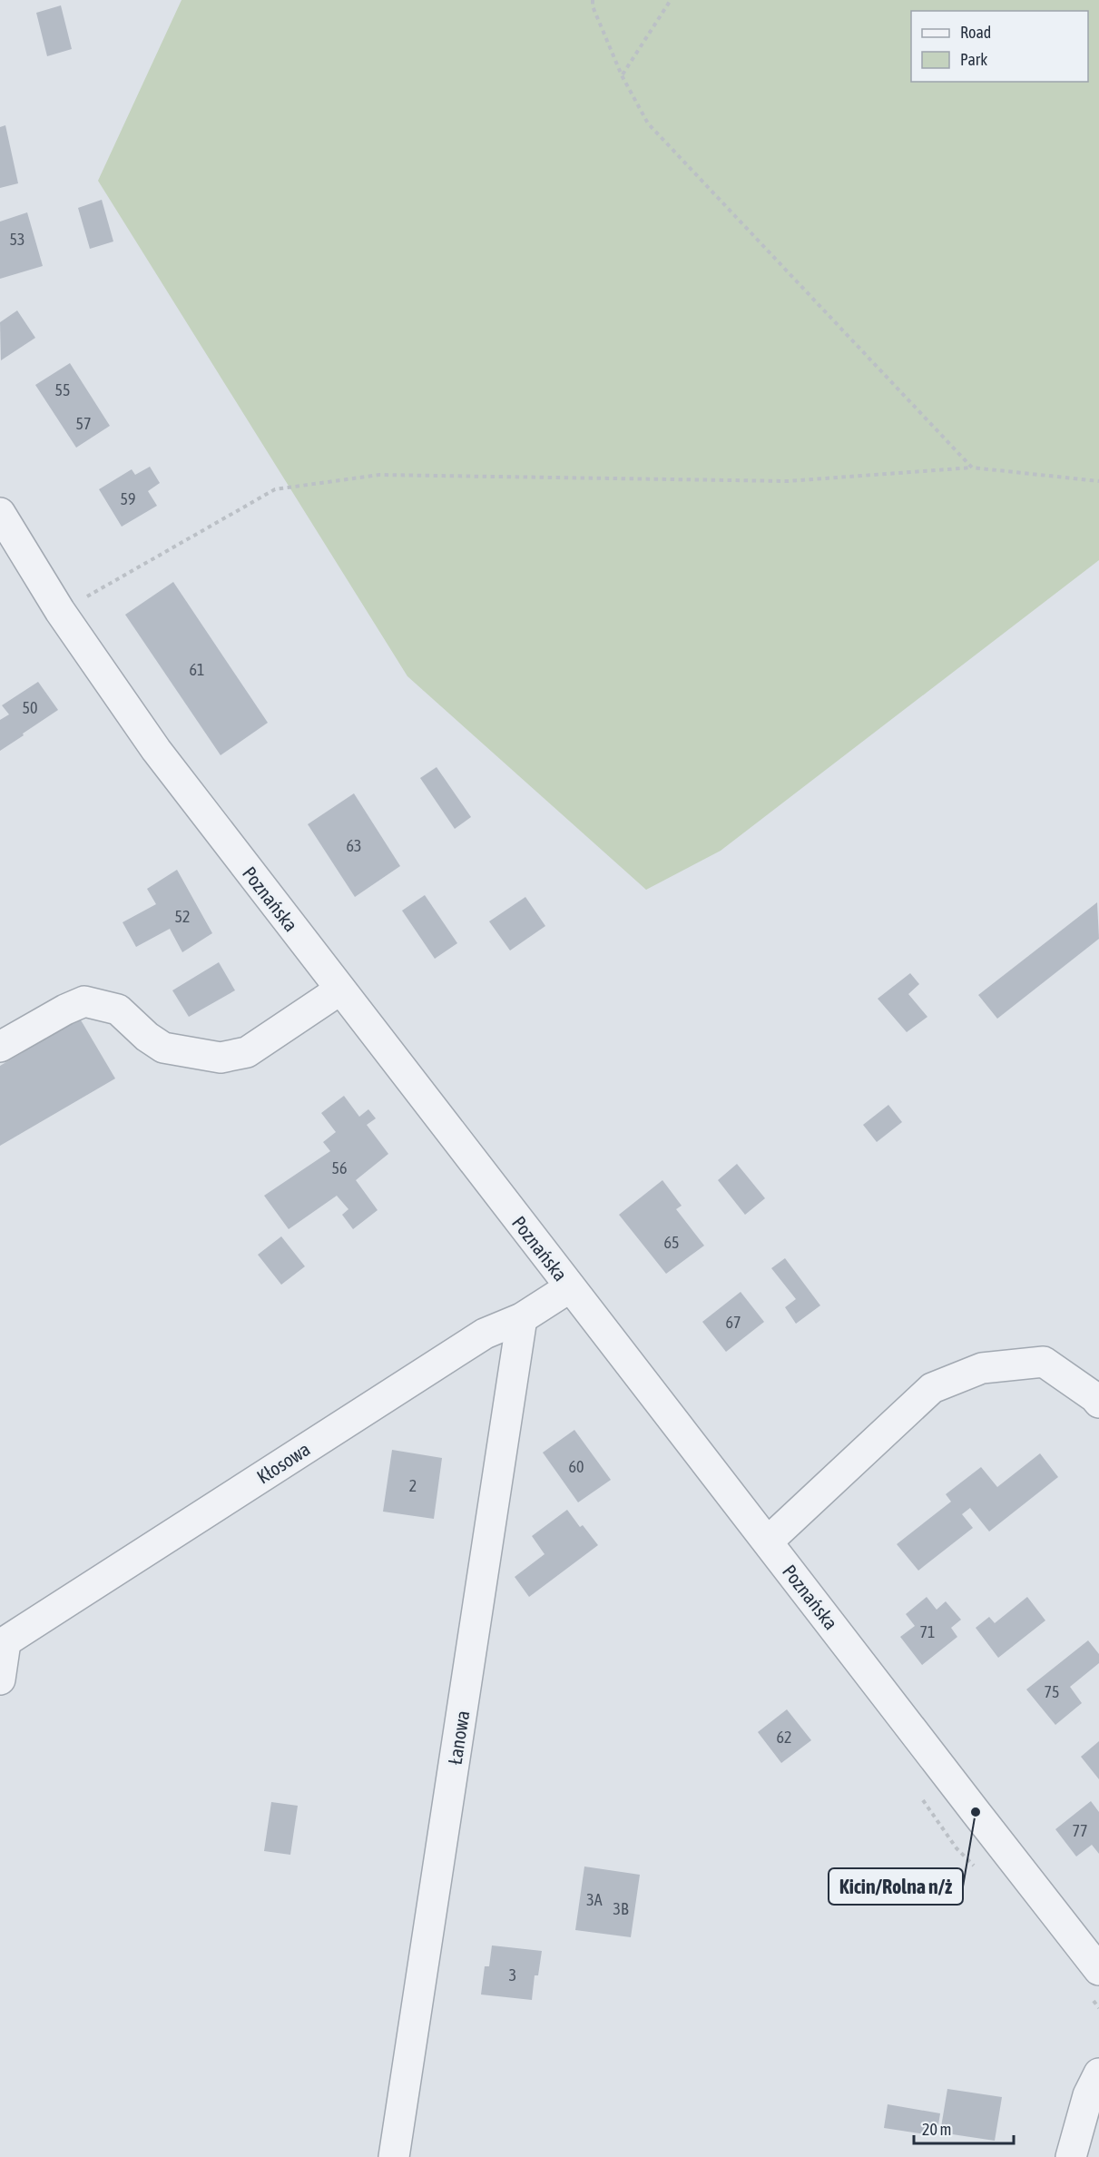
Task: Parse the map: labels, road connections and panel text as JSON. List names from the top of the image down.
{
  "streets": {
    "street": ["Poznańska", "Kłosowa", "Łanowa"]
  },
  "crossings": [
    ["Poznańska", "Kłosowa"],
    ["Kłosowa", "Łanowa"]
  ],
  "places": ["Kicin/Rolna n/ż"],
  "house_numbers": [
    "53",
    "55",
    "57",
    "59",
    "61",
    "50",
    "63",
    "52",
    "56",
    "65",
    "67",
    "60",
    "2",
    "71",
    "75",
    "62",
    "77",
    "3A",
    "3B",
    "3"
  ],
  "legend": ["Road", "Park"],
  "scale_bar": "20 m"
}
